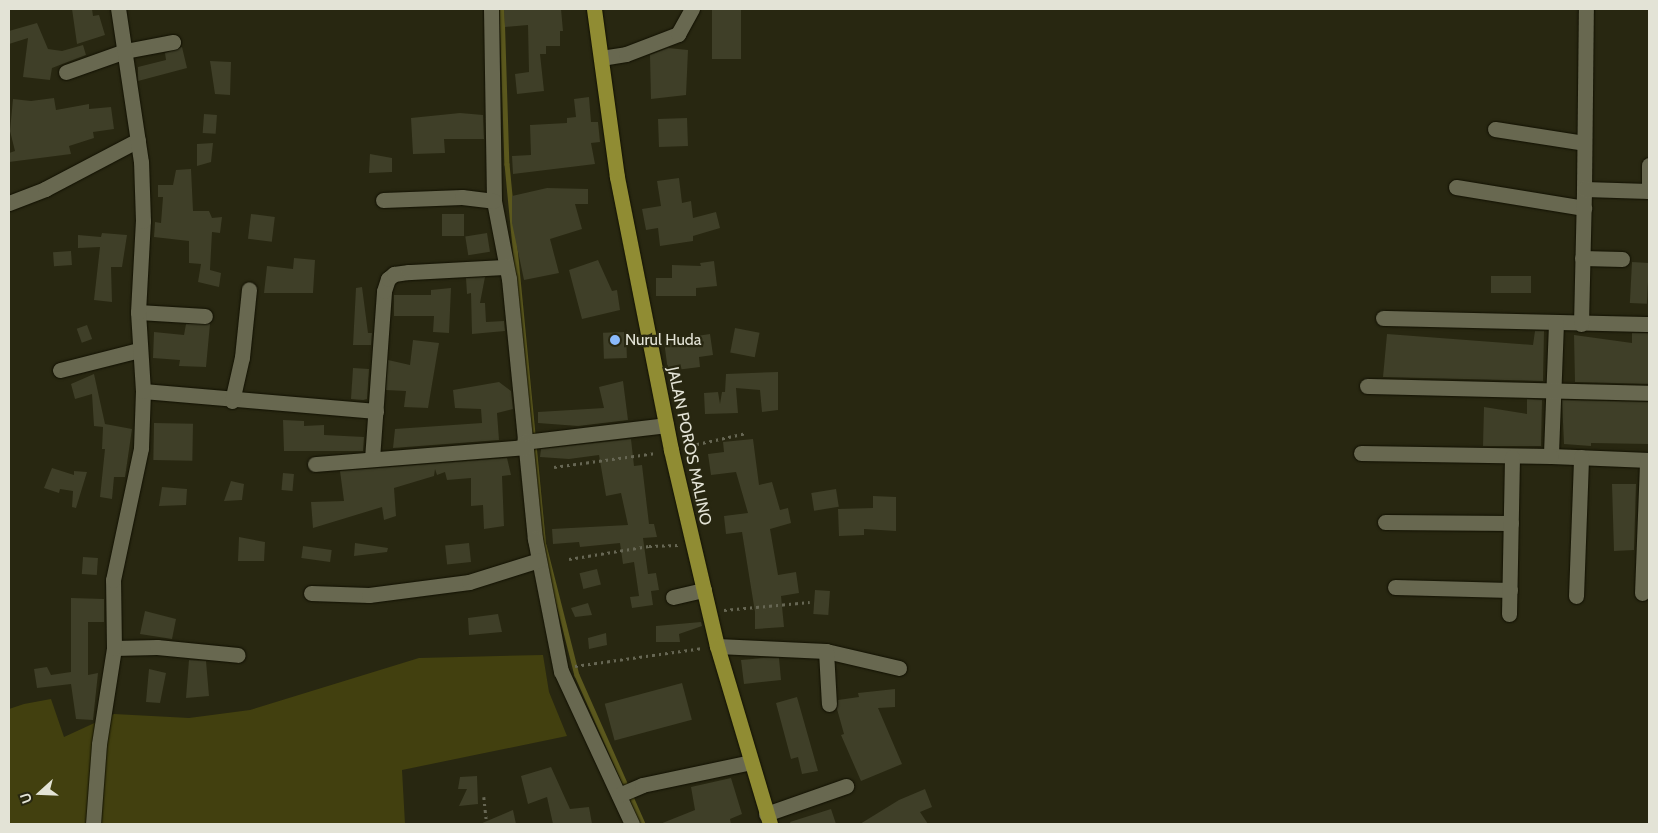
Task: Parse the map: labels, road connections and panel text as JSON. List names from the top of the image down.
{
  "streets": {
    "main road": ["JALAN POROS MALINO"]
  },
  "places": ["Nurul Huda"],
  "north": "left"
}
